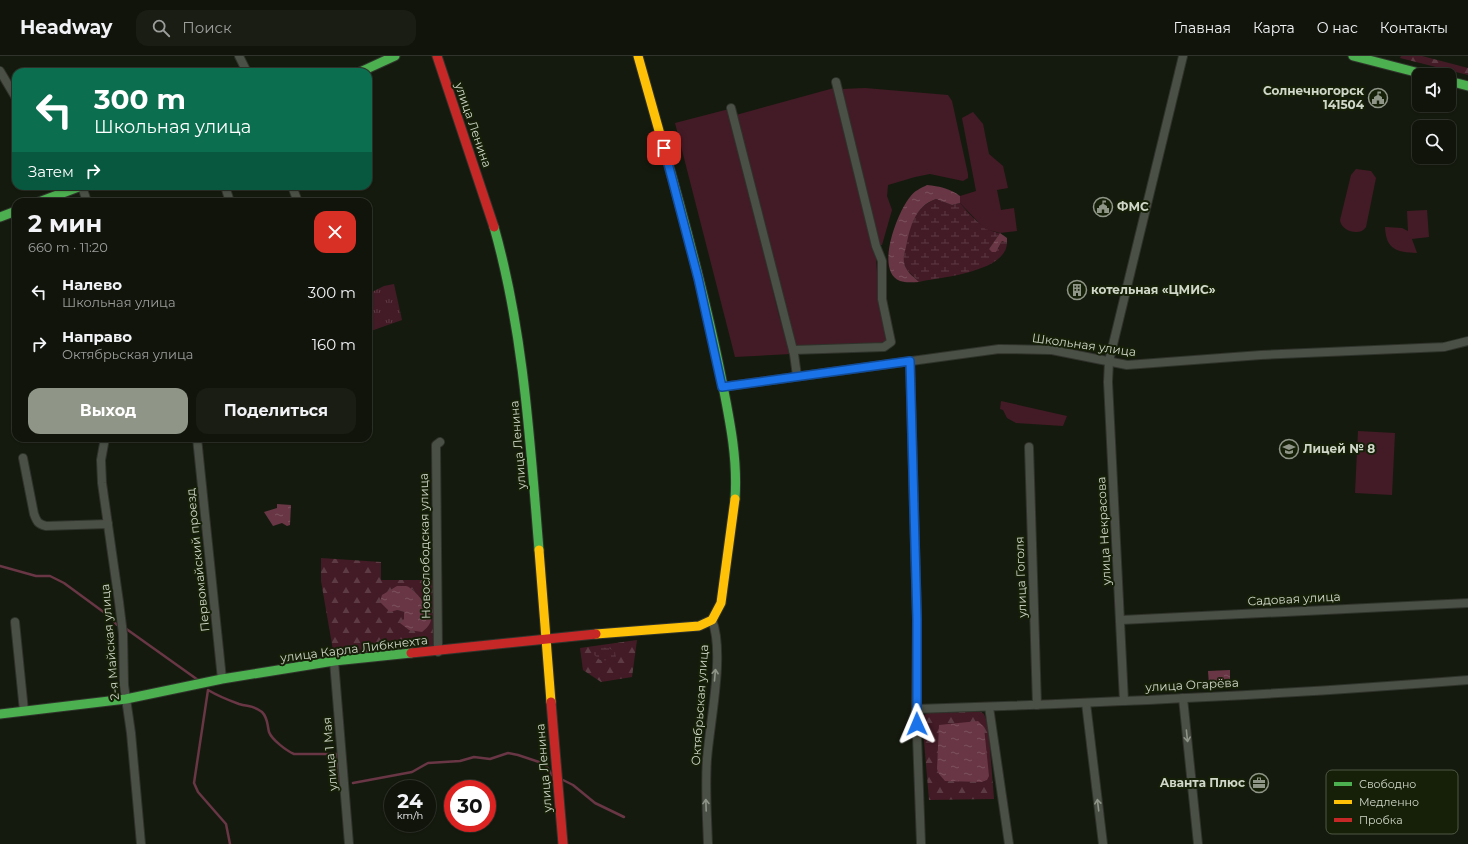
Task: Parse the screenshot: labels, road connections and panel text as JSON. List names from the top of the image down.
{
  "streets": {
    "street": [
      "улица Ленина",
      "Школьная улица",
      "улица Некрасова",
      "Новослободская улица",
      "Первомайский проезд",
      "улица Гоголя",
      "Садовая улица",
      "2-я Майская улица",
      "улица Карла Либкнехта",
      "улица Огарёва",
      "Октябрьская улица",
      "улица 1 Мая"
    ]
  },
  "crossings": [
    ["улица Ленина", "улица Карла Либкнехта"],
    ["Школьная улица", "улица Некрасова"],
    ["улица Некрасова", "Садовая улица"],
    ["улица Некрасова", "улица Огарёва"],
    ["Новослободская улица", "улица Карла Либкнехта"],
    ["Первомайский проезд", "улица Карла Либкнехта"],
    ["улица Гоголя", "улица Огарёва"],
    ["2-я Майская улица", "улица Карла Либкнехта"],
    ["улица Карла Либкнехта", "Октябрьская улица"],
    ["улица Карла Либкнехта", "улица 1 Мая"]
  ],
  "one_way": ["Октябрьская улица"],
  "places": {
    "public building": ["Солнечногорск 141504", "ФМС"],
    "building": ["котельная «ЦМИС»"],
    "school or university": ["Лицей № 8"],
    "office": ["Аванта Плюс"]
  },
  "legend": ["Свободно", "Медленно", "Пробка"],
  "page": {
    "header": "Headway",
    "search": "Поиск",
    "nav": [
      "Главная",
      "Карта",
      "О нас",
      "Контакты"
    ],
    "turn": ["300 m", "Школьная улица"],
    "then": "Затем",
    "heading": ["2 мин", "660 m · 11:20"],
    "list": [
      {
        "name": "Налево",
        "note": "Школьная улица",
        "value": "300 m"
      },
      {
        "name": "Направо",
        "note": "Октябрьская улица",
        "value": "160 m"
      }
    ],
    "buttons": ["Выход", "Поделиться"],
    "speed": "24 km/h",
    "limit": "30"
  }
}
